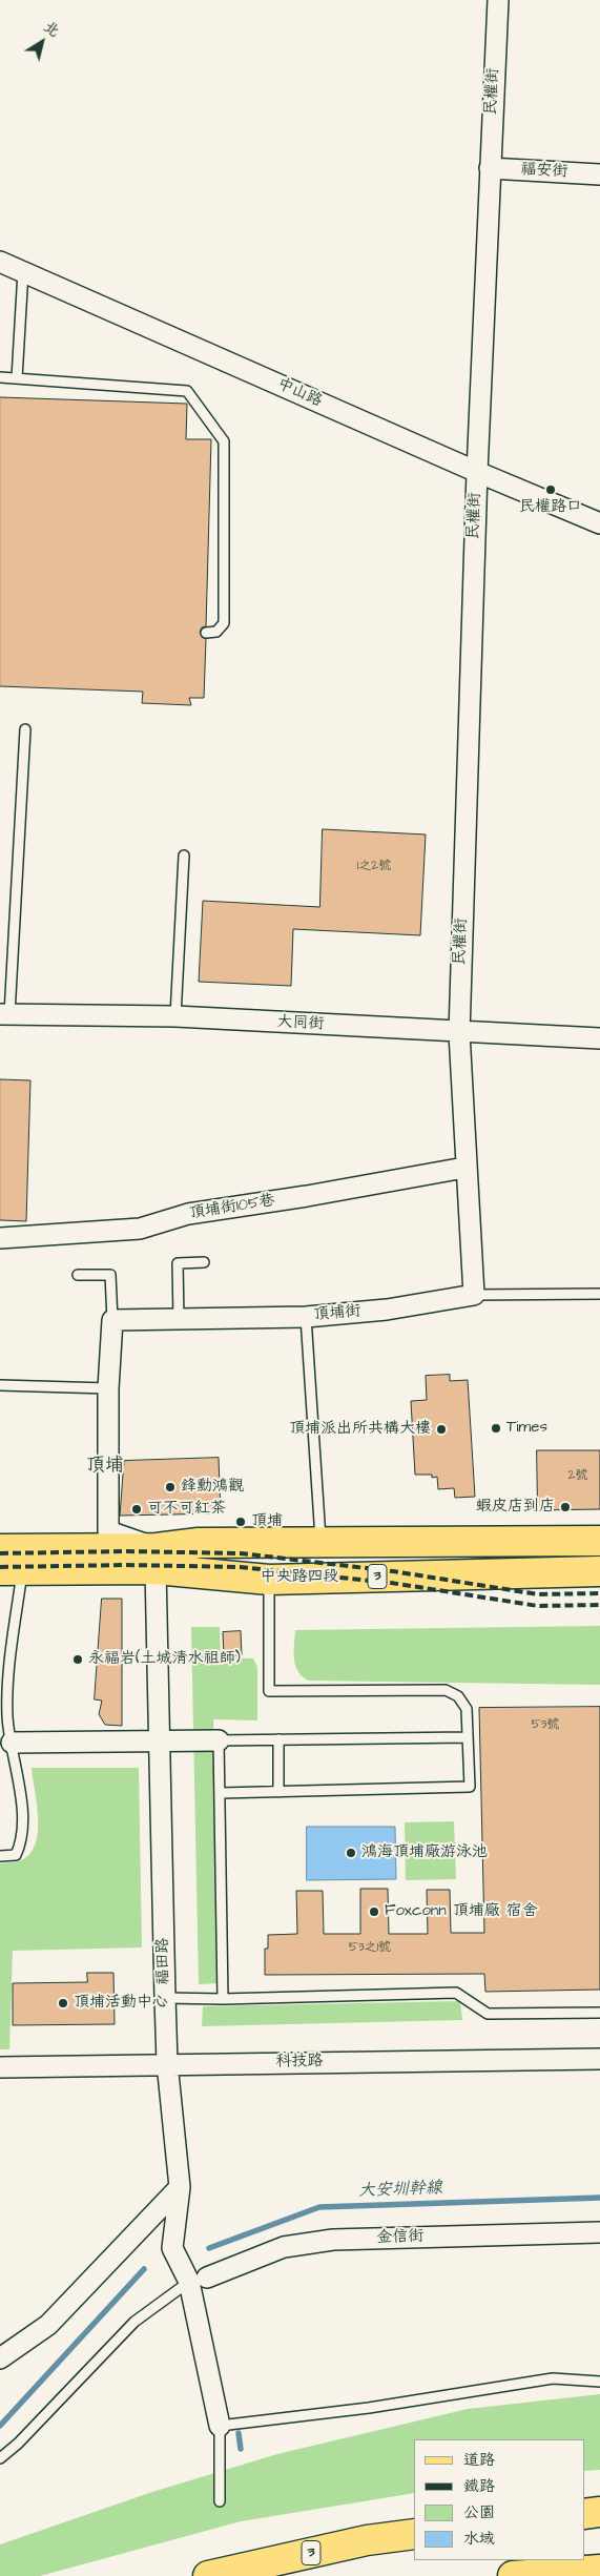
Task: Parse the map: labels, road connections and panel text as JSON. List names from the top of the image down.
{
  "streets": {
    "main road": ["3", "中央路四段"],
    "street": [
      "民權街",
      "福安街",
      "中山路",
      "大同街",
      "頂埔街105巷",
      "頂埔街",
      "福田路",
      "科技路",
      "金信街"
    ]
  },
  "crossings": [
    ["民權街", "福安街"],
    ["民權街", "中山路"],
    ["民權街", "大同街"],
    ["中央路四段", "福田路"],
    ["福田路", "科技路"]
  ],
  "districts": ["頂埔"],
  "water": ["大安圳幹線"],
  "places": [
    "民權路口",
    "Times",
    "頂埔派出所共構大樓",
    "鋒勳鴻觀",
    "蝦皮店到店",
    "可不可紅茶",
    "頂埔",
    "永福岩(土城清水祖師)",
    "鴻海頂埔廠游泳池",
    "Foxconn 頂埔廠 宿舍",
    "頂埔活動中心"
  ],
  "house_numbers": [
    "1之2號",
    "2號",
    "53號",
    "53之1號"
  ],
  "legend": [
    "道路",
    "鐵路",
    "公園",
    "水域"
  ],
  "north": "top right"
}
